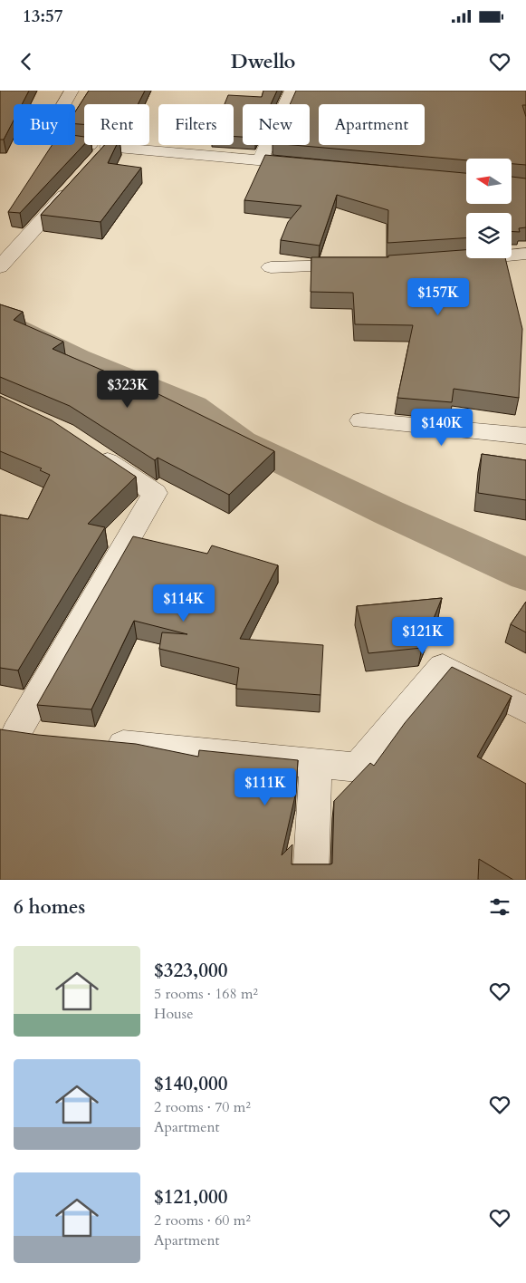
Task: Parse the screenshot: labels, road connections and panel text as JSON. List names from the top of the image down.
{
  "north": "left",
  "page": {
    "status": "13:57",
    "header": "Dwello",
    "chip": [
      "Buy",
      "Rent",
      "Filters",
      "New",
      "Apartment"
    ],
    "price": [
      "$157K",
      "$323K",
      "$140K",
      "$114K",
      "$121K",
      "$111K"
    ],
    "heading": "6 homes",
    "list": [
      {
        "name": "$323,000",
        "note": "5 rooms · 168 m² · House"
      },
      {
        "name": "$140,000",
        "note": "2 rooms · 70 m² · Apartment"
      },
      {
        "name": "$121,000",
        "note": "2 rooms · 60 m² · Apartment"
      }
    ]
  }
}
